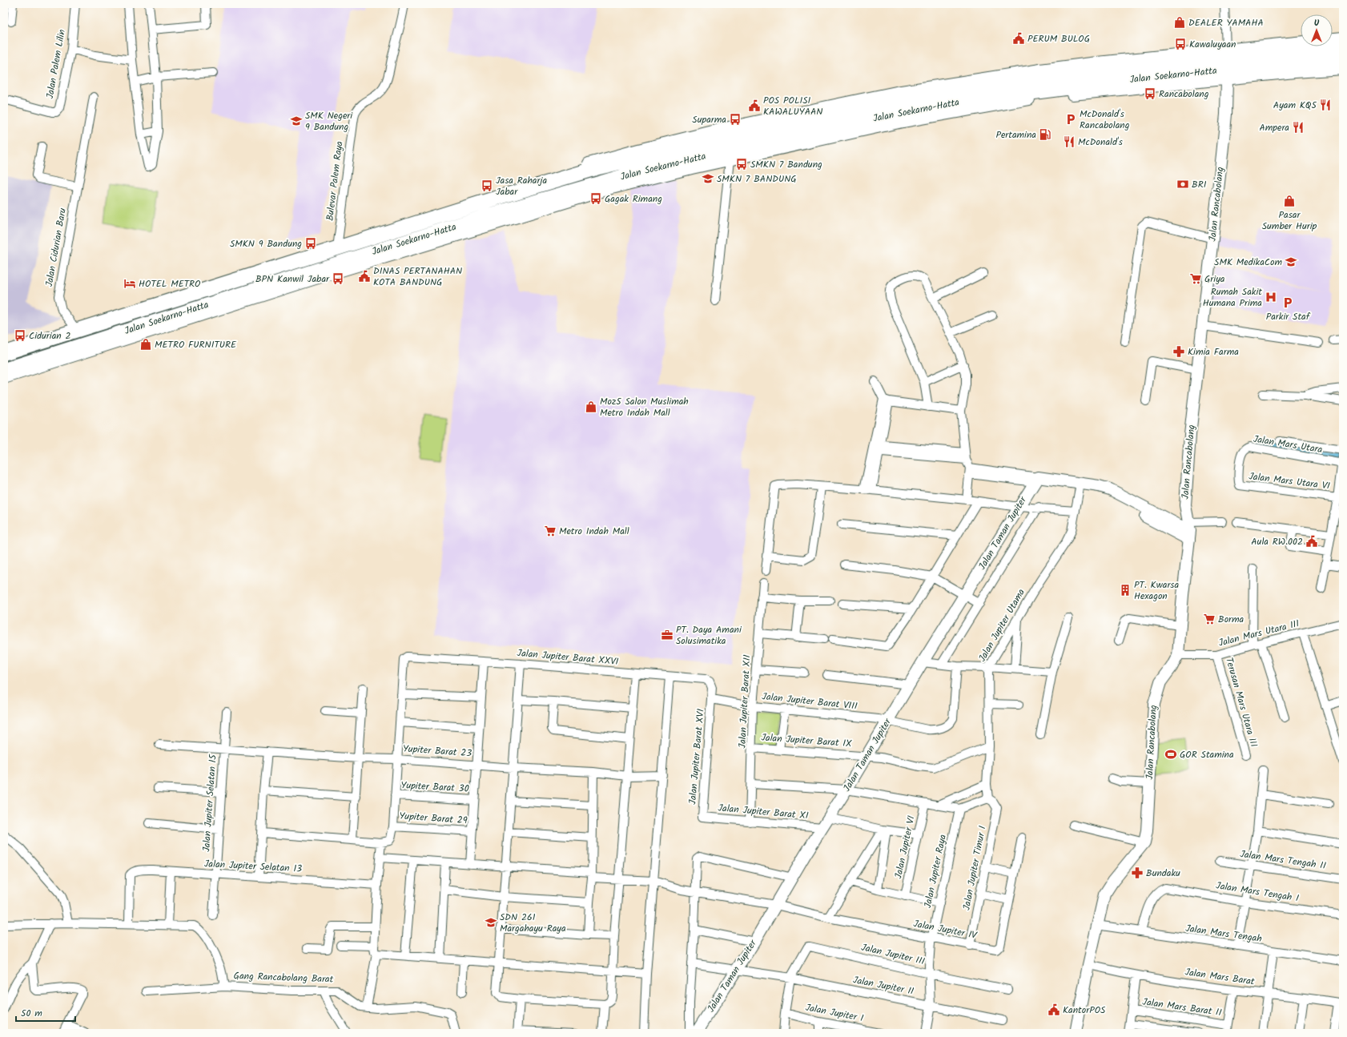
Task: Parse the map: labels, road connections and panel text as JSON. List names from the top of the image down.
{
  "streets": {
    "highway": ["Jalan Soekarno-Hatta"],
    "main road": ["Jalan Rancabolang", "Jalan Taman Jupiter"],
    "street": [
      "Jalan Palem Lilin",
      "Bulevar Palem Raya",
      "Jalan Cidurian Baru",
      "Jalan Mars Utara",
      "Jalan Mars Utara VI",
      "Jalan Jupiter Utama",
      "Jalan Mars Utara III",
      "Jalan Jupiter Barat XXVI",
      "Jalan Jupiter Barat XII",
      "Jalan Jupiter Barat VIII",
      "Terusan Mars Utara III",
      "Jalan Jupiter Barat IX",
      "Yupiter Barat 23",
      "Jalan Jupiter Barat XVI",
      "Yupiter Barat 30",
      "Jalan Jupiter Selatan 15",
      "Jalan Jupiter Barat XI",
      "Yupiter Barat 29",
      "Jalan Jupiter VI",
      "Jalan Mars Tengah II",
      "Jalan Jupiter Selatan 13",
      "Jalan Jupiter Timur I",
      "Jalan Jupiter Raya",
      "Jalan Mars Tengah I",
      "Jalan Jupiter IV",
      "Jalan Mars Tengah",
      "Jalan Jupiter III",
      "Jalan Mars Barat",
      "Gang Rancabolang Barat",
      "Jalan Jupiter II",
      "Jalan Mars Barat II",
      "Jalan Jupiter I"
    ]
  },
  "crossings": [
    ["Jalan Soekarno-Hatta", "Bulevar Palem Raya"],
    ["Jalan Soekarno-Hatta", "Jalan Rancabolang"],
    ["Jalan Soekarno-Hatta", "Jalan Cidurian Baru"],
    ["Jalan Rancabolang", "Jalan Mars Utara III"],
    ["Jalan Rancabolang", "Jalan Mars Tengah"],
    ["Jalan Rancabolang", "Jalan Mars Barat"],
    ["Jalan Mars Utara", "Jalan Mars Utara VI"],
    ["Jalan Taman Jupiter", "Jalan Jupiter Barat VIII"],
    ["Jalan Taman Jupiter", "Jalan Jupiter Barat IX"],
    ["Jalan Taman Jupiter", "Jalan Jupiter Barat XI"],
    ["Jalan Taman Jupiter", "Jalan Jupiter IV"],
    ["Jalan Taman Jupiter", "Jalan Jupiter II"],
    ["Jalan Jupiter Utama", "Jalan Jupiter Barat IX"],
    ["Jalan Jupiter Utama", "Jalan Jupiter Timur I"],
    ["Jalan Mars Utara III", "Terusan Mars Utara III"],
    ["Jalan Jupiter Barat XXVI", "Jalan Jupiter Barat VIII"],
    ["Jalan Jupiter Barat XXVI", "Jalan Jupiter Barat XVI"],
    ["Jalan Jupiter Barat XII", "Jalan Jupiter Barat VIII"],
    ["Jalan Jupiter Barat XII", "Jalan Jupiter Barat IX"],
    ["Jalan Jupiter Barat XII", "Jalan Jupiter Barat XI"],
    ["Jalan Jupiter Barat VIII", "Jalan Jupiter Barat XVI"],
    ["Yupiter Barat 23", "Jalan Jupiter Selatan 15"],
    ["Jalan Jupiter Barat XVI", "Jalan Jupiter Barat XI"],
    ["Jalan Jupiter Selatan 15", "Jalan Jupiter Selatan 13"],
    ["Jalan Jupiter Timur I", "Jalan Jupiter IV"],
    ["Jalan Jupiter Raya", "Jalan Jupiter IV"],
    ["Jalan Jupiter Raya", "Jalan Jupiter III"],
    ["Jalan Jupiter Raya", "Jalan Jupiter II"],
    ["Jalan Mars Tengah I", "Jalan Mars Tengah"],
    ["Jalan Jupiter III", "Jalan Jupiter II"]
  ],
  "places": {
    "shop": [
      "DEALER YAMAHA",
      "Pasar Sumber Hurip",
      "METRO FURNITURE",
      "Moz5 Salon Muslimah Metro Indah Mall"
    ],
    "public building": [
      "PERUM BULOG",
      "POS POLISI KAWALUYAAN",
      "DINAS PERTANAHAN KOTA BANDUNG",
      "Aula RW.002",
      "KantorPOS"
    ],
    "bus stop": [
      "Kawaluyaan",
      "Rancabolang",
      "Suparma",
      "SMKN 7 Bandung",
      "Jasa Raharja Jabar",
      "Gagak Rimang",
      "SMKN 9 Bandung",
      "BPN Kanwil Jabar",
      "Cidurian 2"
    ],
    "restaurant": ["Ayam KQ5", "Ampera", "McDonald's"],
    "parking": ["McDonald's Rancabolang", "Parkir Staf"],
    "school or university": [
      "SMK Negeri 9 Bandung",
      "SMKN 7 BANDUNG",
      "SMK MedikaCom",
      "SDN 261 Margahayu Raya"
    ],
    "fuel station": ["Pertamina"],
    "bank": ["BRI"],
    "supermarket": ["Griya", "Metro Indah Mall", "Borma"],
    "hotel": ["HOTEL METRO"],
    "hospital": ["Rumah Sakit Humana Prima"],
    "pharmacy": ["Kimia Farma", "Bundaku"],
    "building": ["PT. Kwarsa Hexagon"],
    "office": ["PT. Daya Amani Solusimatika"],
    "sports": ["GOR Stamina"]
  },
  "scale_bar": "50 m",
  "north": "top"
}
